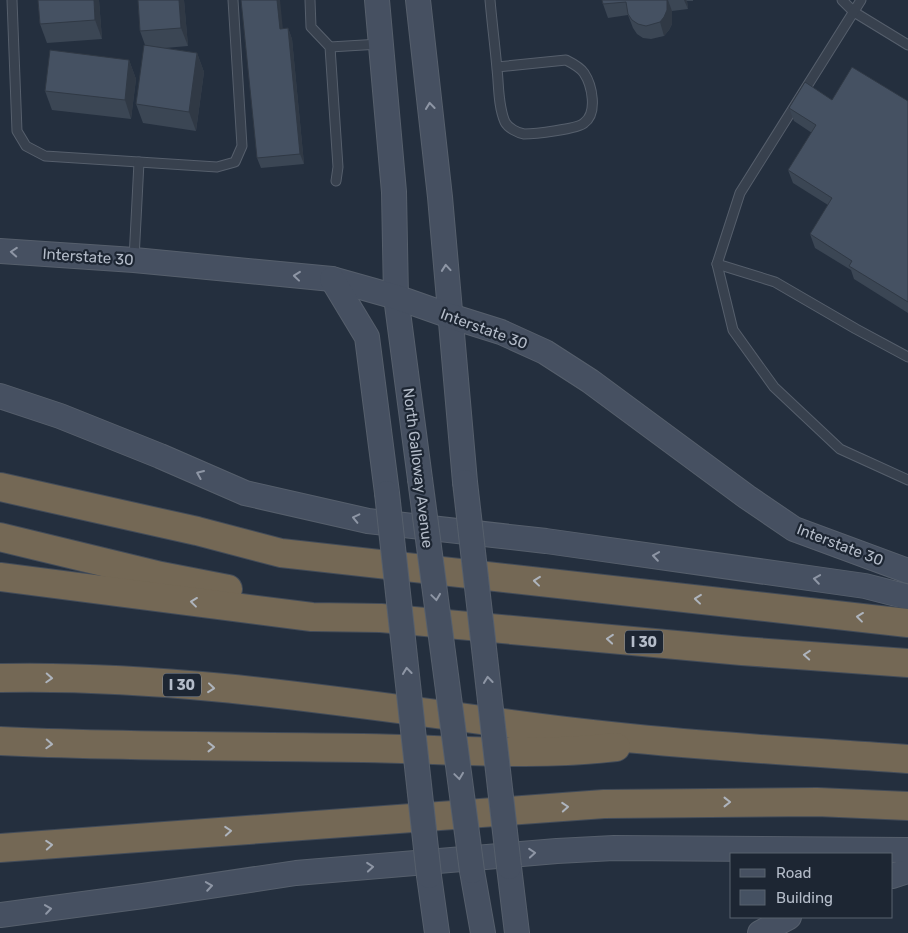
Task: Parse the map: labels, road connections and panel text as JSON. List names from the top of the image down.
{
  "streets": {
    "highway": ["I 30"],
    "main road": ["Interstate 30", "North Galloway Avenue"]
  },
  "crossings": [
    ["Interstate 30", "North Galloway Avenue"]
  ],
  "legend": ["Road", "Building"]
}
